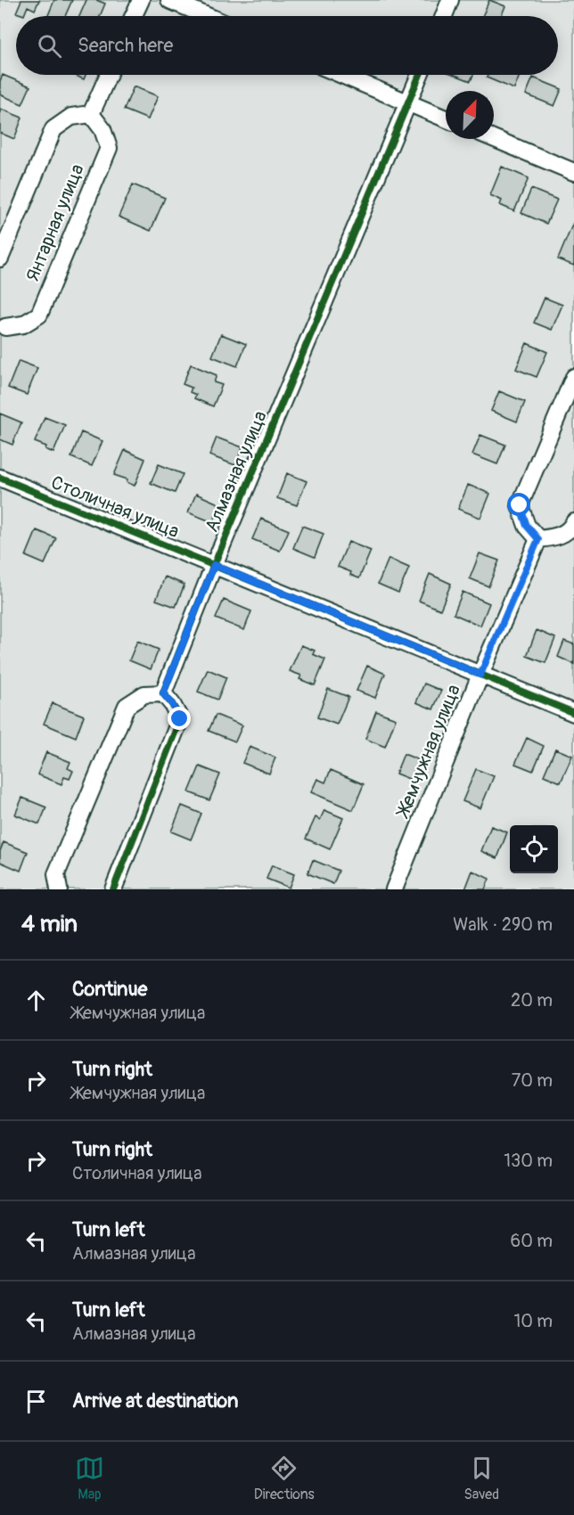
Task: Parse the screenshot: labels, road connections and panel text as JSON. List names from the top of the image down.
{
  "streets": {
    "street": [
      "Янтарная улица",
      "Алмазная улица",
      "Столичная улица",
      "Жемчужная улица"
    ]
  },
  "crossings": [
    ["Алмазная улица", "Столичная улица"],
    ["Столичная улица", "Жемчужная улица"]
  ],
  "north": "top right",
  "page": {
    "search": "Search here",
    "heading": ["4 min", "Walk · 290 m"],
    "list": [
      ["Continue", "Жемчужная улица", "20 m"],
      ["Turn right", "Жемчужная улица", "70 m"],
      ["Turn right", "Столичная улица", "130 m"],
      ["Turn left", "Алмазная улица", "60 m"],
      ["Turn left", "Алмазная улица", "10 m"],
      "Arrive at destination"
    ],
    "nav": ["Map", "Directions", "Saved"]
  }
}
